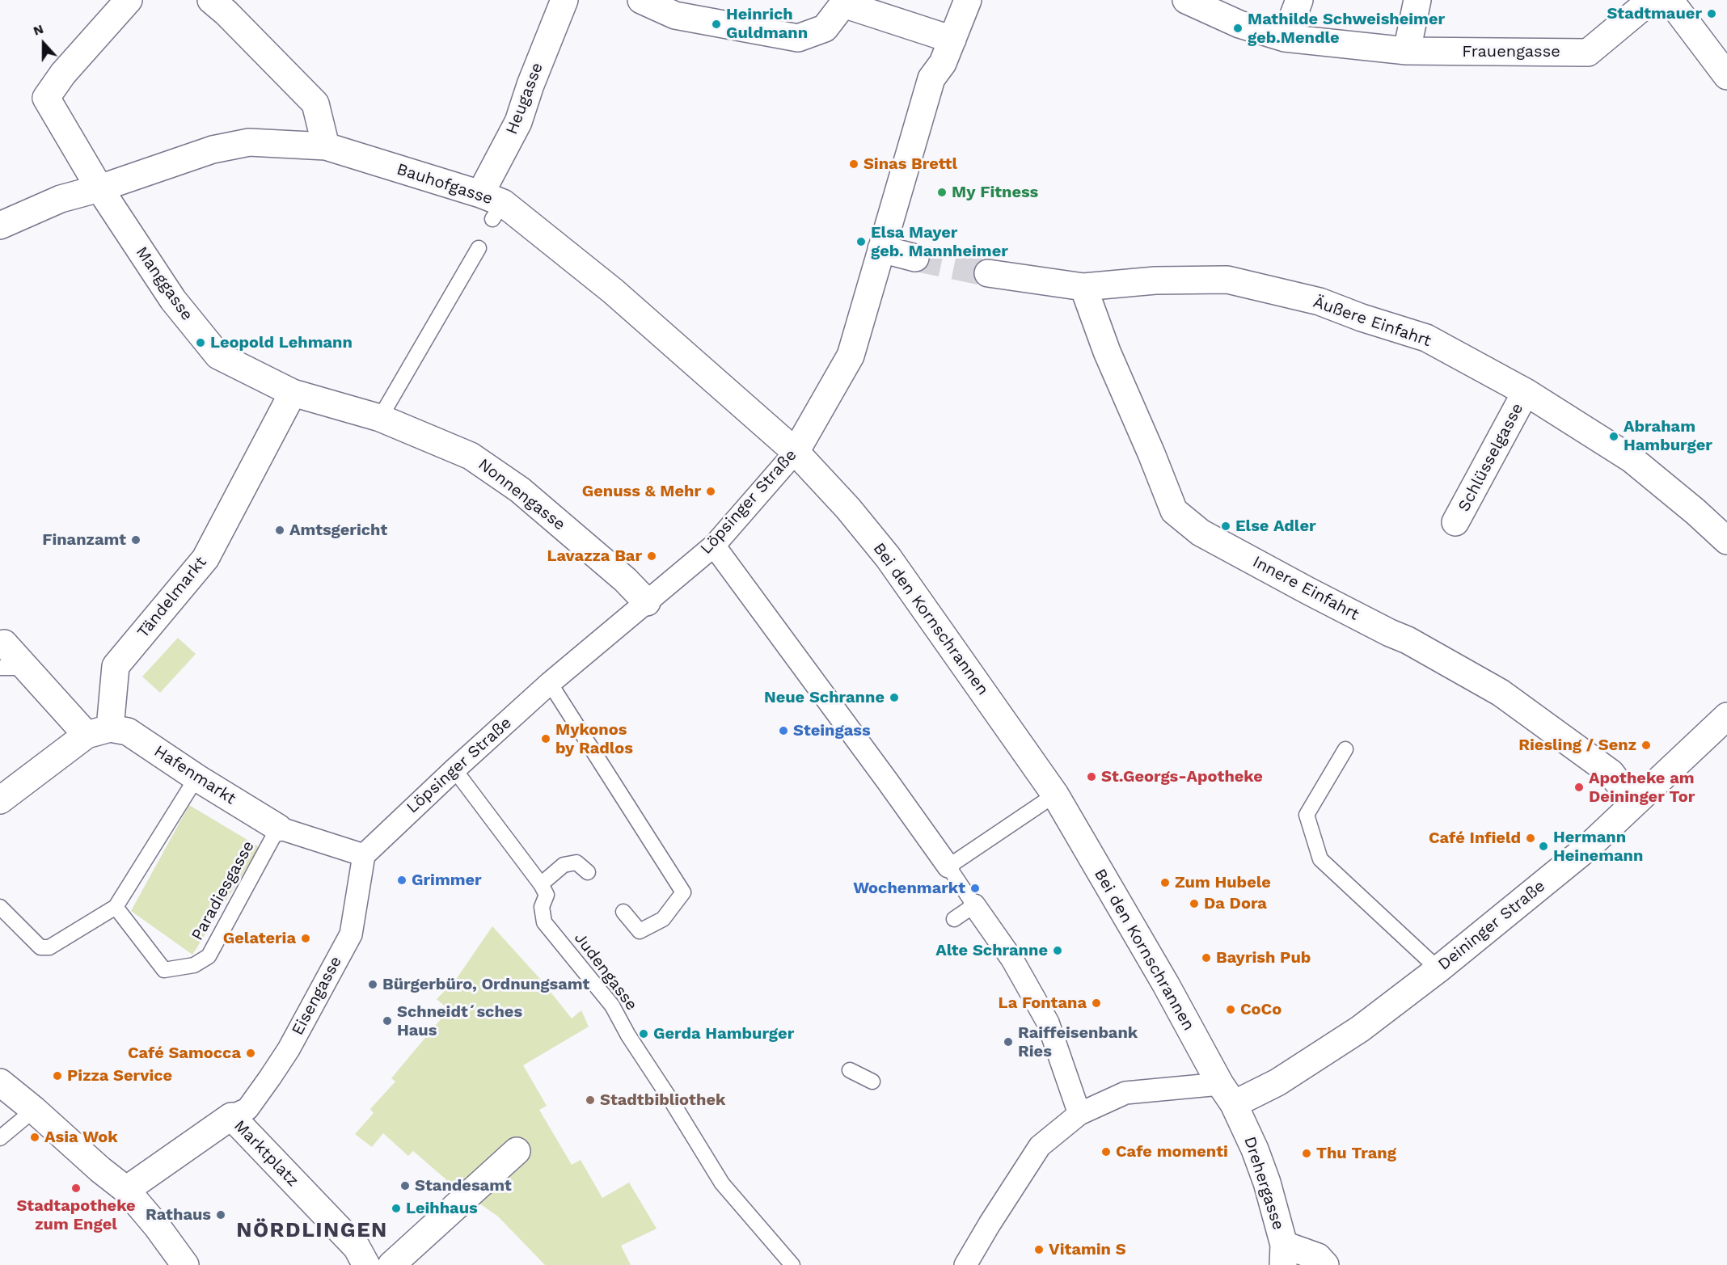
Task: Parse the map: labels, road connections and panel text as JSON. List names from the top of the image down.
{
  "streets": {
    "street": [
      "Frauengasse",
      "Heugasse",
      "Bauhofgasse",
      "Manggasse",
      "Äußere Einfahrt",
      "Schlüsselgasse",
      "Nonnengasse",
      "Löpsinger Straße",
      "Innere Einfahrt",
      "Tändelmarkt",
      "Bei den Kornschrannen",
      "Hafenmarkt",
      "Deininger Straße",
      "Eisengasse",
      "Marktplatz",
      "Drehergasse"
    ],
    "lane": ["Paradiesgasse", "Judengasse"]
  },
  "crossings": [
    ["Heugasse", "Bauhofgasse"],
    ["Bauhofgasse", "Manggasse"],
    ["Bauhofgasse", "Löpsinger Straße"],
    ["Bauhofgasse", "Bei den Kornschrannen"],
    ["Manggasse", "Nonnengasse"],
    ["Manggasse", "Tändelmarkt"],
    ["Äußere Einfahrt", "Schlüsselgasse"],
    ["Äußere Einfahrt", "Innere Einfahrt"],
    ["Nonnengasse", "Löpsinger Straße"],
    ["Nonnengasse", "Tändelmarkt"],
    ["Löpsinger Straße", "Bei den Kornschrannen"],
    ["Löpsinger Straße", "Eisengasse"],
    ["Innere Einfahrt", "Deininger Straße"],
    ["Tändelmarkt", "Hafenmarkt"],
    ["Bei den Kornschrannen", "Deininger Straße"],
    ["Bei den Kornschrannen", "Drehergasse"],
    ["Hafenmarkt", "Paradiesgasse"],
    ["Deininger Straße", "Drehergasse"],
    ["Eisengasse", "Marktplatz"]
  ],
  "districts": ["NÖRDLINGEN"],
  "places": [
    "Stadtmauer",
    "Heinrich Guldmann",
    "Mathilde Schweisheimer geb.Mendle",
    "Sinas Brettl",
    "My Fitness",
    "Elsa Mayer geb. Mannheimer",
    "Leopold Lehmann",
    "Abraham Hamburger",
    "Genuss & Mehr",
    "Else Adler",
    "Amtsgericht",
    "Finanzamt",
    "Lavazza Bar",
    "Neue Schranne",
    "Steingass",
    "Mykonos by Radlos",
    "Riesling / Senz",
    "St.Georgs-Apotheke",
    "Apotheke am Deininger Tor",
    "Café Infield",
    "Hermann Heinemann",
    "Grimmer",
    "Zum Hubele",
    "Wochenmarkt",
    "Da Dora",
    "Gelateria",
    "Alte Schranne",
    "Bayrish Pub",
    "Bürgerbüro, Ordnungsamt",
    "La Fontana",
    "CoCo",
    "Schneidt´sches Haus",
    "Gerda Hamburger",
    "Raiffeisenbank Ries",
    "Café Samocca",
    "Pizza Service",
    "Stadtbibliothek",
    "Asia Wok",
    "Cafe momenti",
    "Thu Trang",
    "Standesamt",
    "Stadtapotheke zum Engel",
    "Leihhaus",
    "Rathaus",
    "Vitamin S"
  ],
  "north": "top"
}
